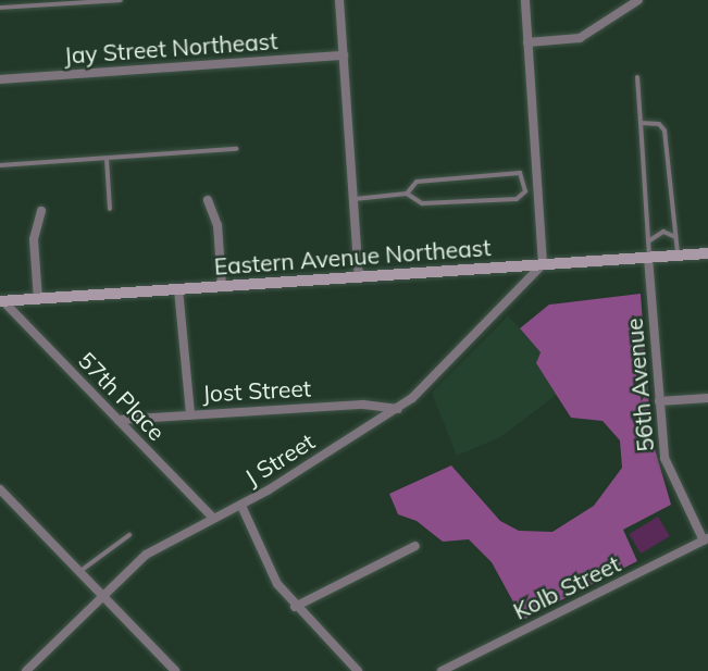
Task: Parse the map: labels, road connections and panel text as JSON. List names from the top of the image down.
{
  "streets": {
    "main road": ["Eastern Avenue Northeast"],
    "street": [
      "Jay Street Northeast",
      "56th Avenue",
      "Jost Street",
      "57th Place",
      "J Street",
      "Kolb Street"
    ]
  },
  "crossings": [
    ["Eastern Avenue Northeast", "56th Avenue"],
    ["Eastern Avenue Northeast", "57th Place"],
    ["Eastern Avenue Northeast", "J Street"],
    ["56th Avenue", "Kolb Street"],
    ["Jost Street", "57th Place"],
    ["Jost Street", "J Street"],
    ["57th Place", "J Street"]
  ]
}
